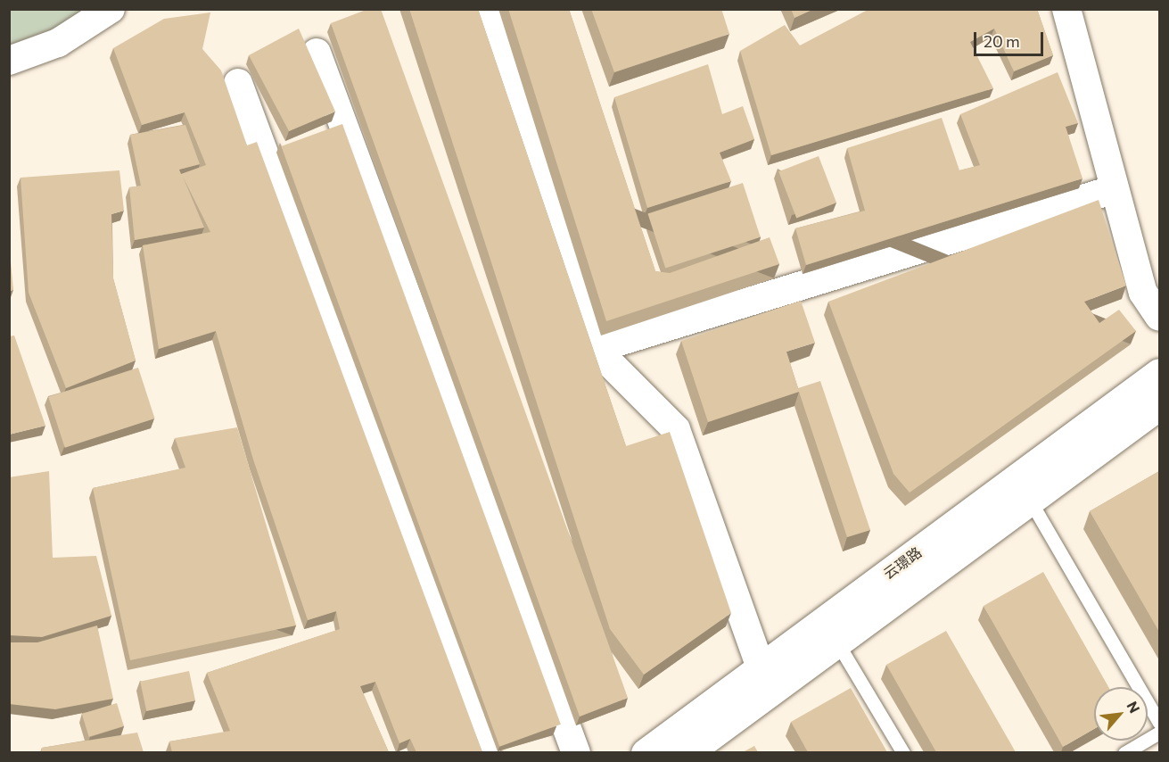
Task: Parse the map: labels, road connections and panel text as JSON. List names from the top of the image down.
{
  "streets": {
    "street": ["云璟路"]
  },
  "scale_bar": "20 m",
  "north": "top right"
}
